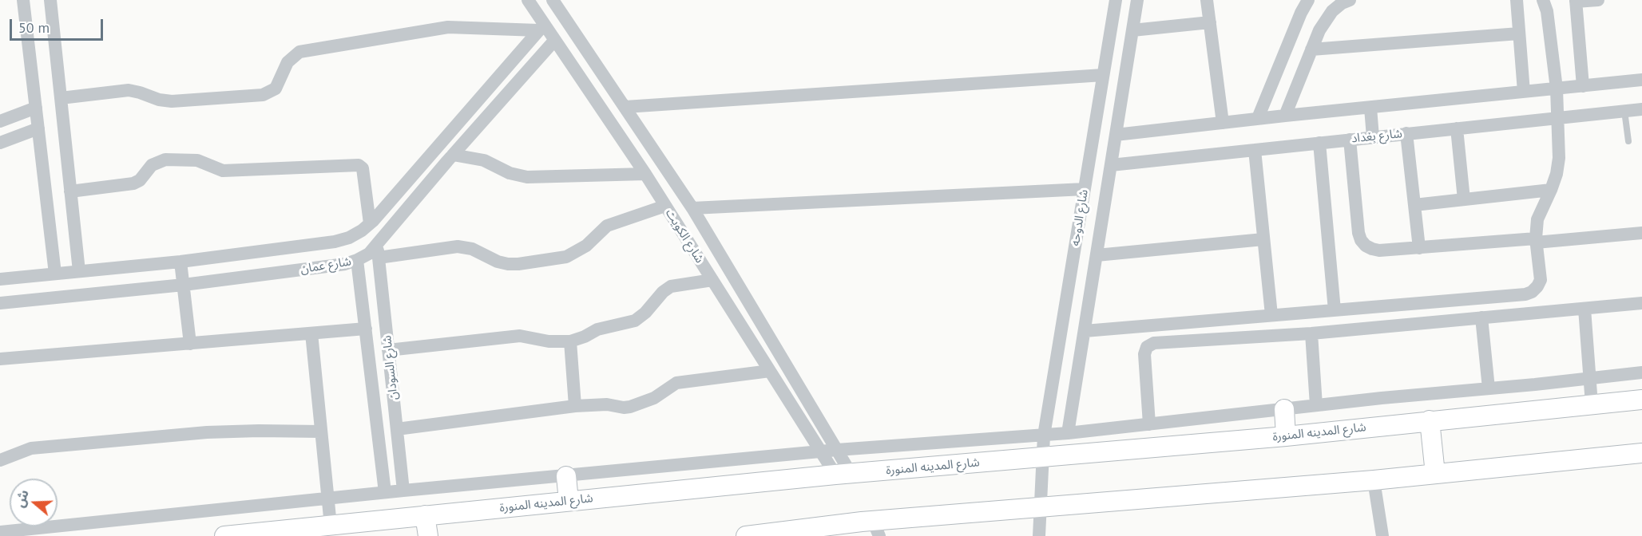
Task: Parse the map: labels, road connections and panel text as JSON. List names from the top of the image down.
{
  "streets": {
    "main road": ["شارع المدينه المنورة"],
    "street": [
      "شارع بغداد",
      "شارع الدوحه",
      "شارع الكويت",
      "شارع عمان",
      "شارع السودان"
    ]
  },
  "crossings": [
    ["شارع بغداد", "شارع الدوحه"],
    ["شارع الدوحه", "شارع المدينه المنورة"],
    ["شارع الكويت", "شارع عمان"],
    ["شارع الكويت", "شارع المدينه المنورة"],
    ["شارع عمان", "شارع السودان"]
  ],
  "scale_bar": "50 m",
  "north": "left"
}
